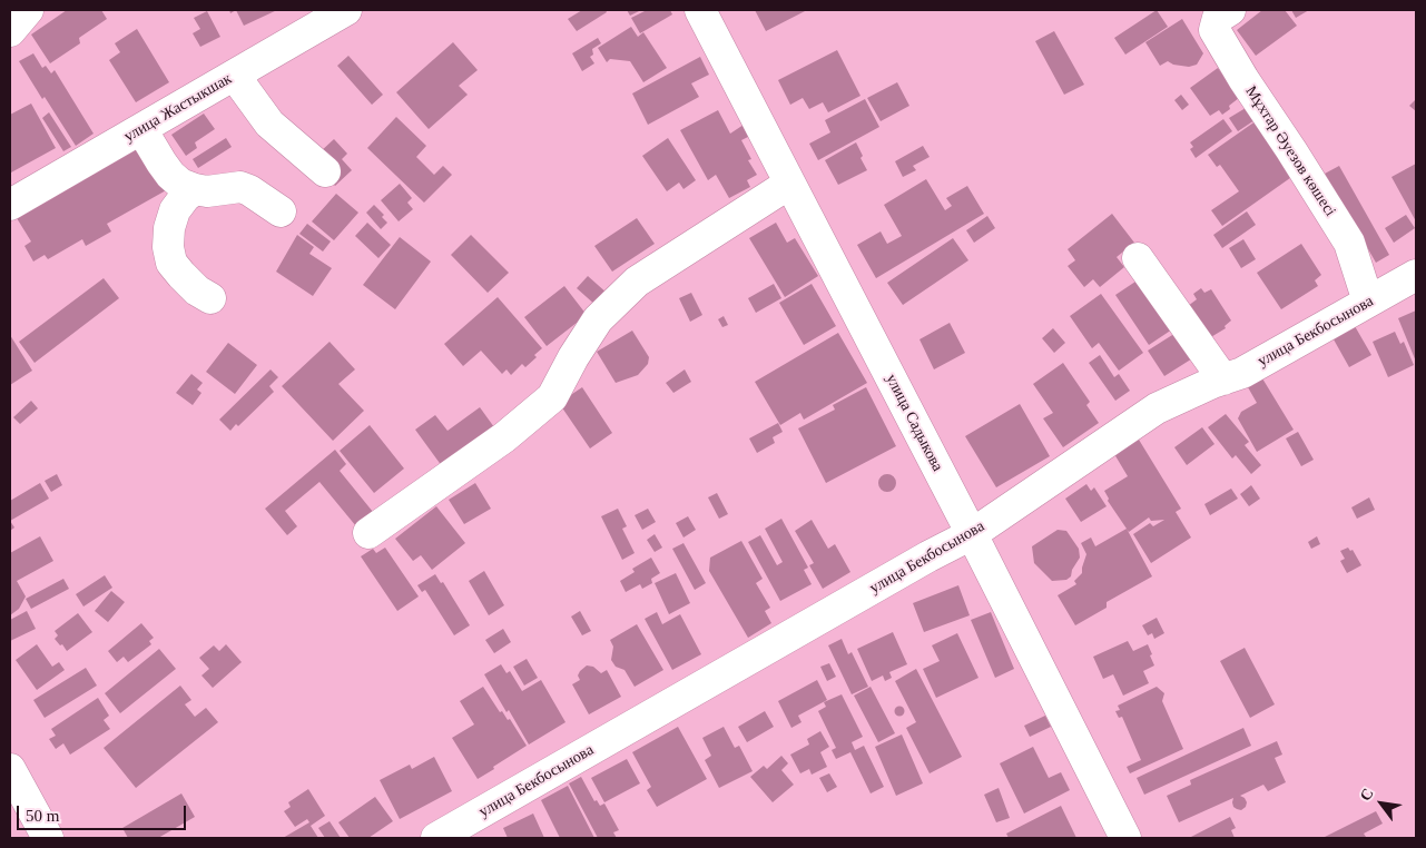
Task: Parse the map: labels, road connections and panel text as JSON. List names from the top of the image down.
{
  "streets": {
    "street": [
      "улица Жастыкшак",
      "Мұхтар Әуезов көшесі",
      "улица Бекбосынова",
      "улица Садыкова"
    ]
  },
  "crossings": [
    ["Мұхтар Әуезов көшесі", "улица Бекбосынова"],
    ["улица Бекбосынова", "улица Садыкова"]
  ],
  "scale_bar": "50 m",
  "north": "top left"
}
